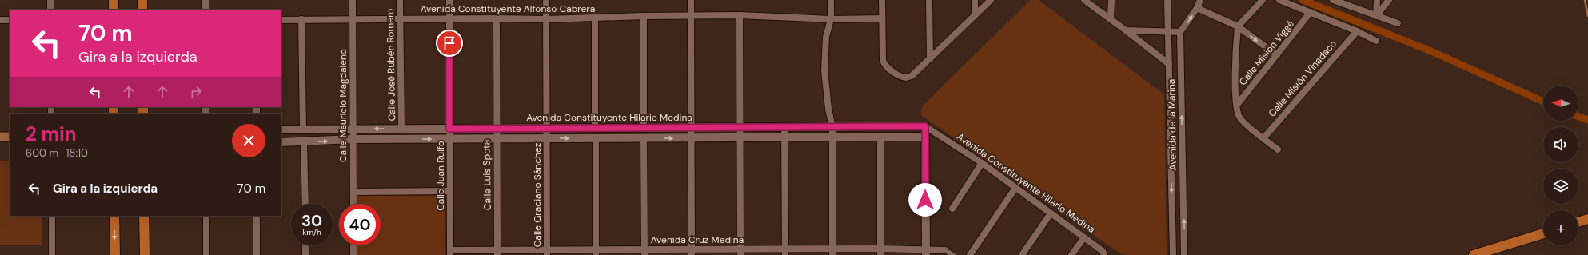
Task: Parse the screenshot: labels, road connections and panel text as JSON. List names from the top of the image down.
{
  "streets": {
    "street": [
      "Avenida Constituyente Alfonso Cabrera",
      "Calle Misión Viggé",
      "Calle José Rubén Romero",
      "Calle Misión Vinadaco",
      "Calle Mauricio Magdaleno",
      "Avenida Constituyente Hilario Medina",
      "Avenida de la Marina",
      "Calle Luis Spota",
      "Calle Juan Rulfo",
      "Calle Graciano Sánchez",
      "Avenida Cruz Medina"
    ]
  },
  "crossings": [
    ["Avenida Constituyente Alfonso Cabrera", "Calle José Rubén Romero"],
    ["Avenida Constituyente Alfonso Cabrera", "Calle Mauricio Magdaleno"],
    ["Avenida Constituyente Alfonso Cabrera", "Calle Luis Spota"],
    ["Avenida Constituyente Alfonso Cabrera", "Calle Juan Rulfo"],
    ["Avenida Constituyente Alfonso Cabrera", "Calle Graciano Sánchez"],
    ["Calle José Rubén Romero", "Avenida Constituyente Hilario Medina"],
    ["Calle Mauricio Magdaleno", "Avenida Constituyente Hilario Medina"],
    ["Avenida Constituyente Hilario Medina", "Calle Luis Spota"],
    ["Avenida Constituyente Hilario Medina", "Calle Juan Rulfo"],
    ["Avenida Constituyente Hilario Medina", "Calle Graciano Sánchez"],
    ["Calle Luis Spota", "Avenida Cruz Medina"],
    ["Calle Juan Rulfo", "Avenida Cruz Medina"],
    ["Calle Graciano Sánchez", "Avenida Cruz Medina"]
  ],
  "north": "left",
  "page": {
    "turn": ["70 m", "Gira a la izquierda"],
    "map_buttons": "+",
    "heading": ["2 min", "600 m · 18:10"],
    "list": [
      {
        "name": "Gira a la izquierda",
        "value": "70 m"
      }
    ],
    "speed": "30 km/h",
    "limit": "40"
  }
}
